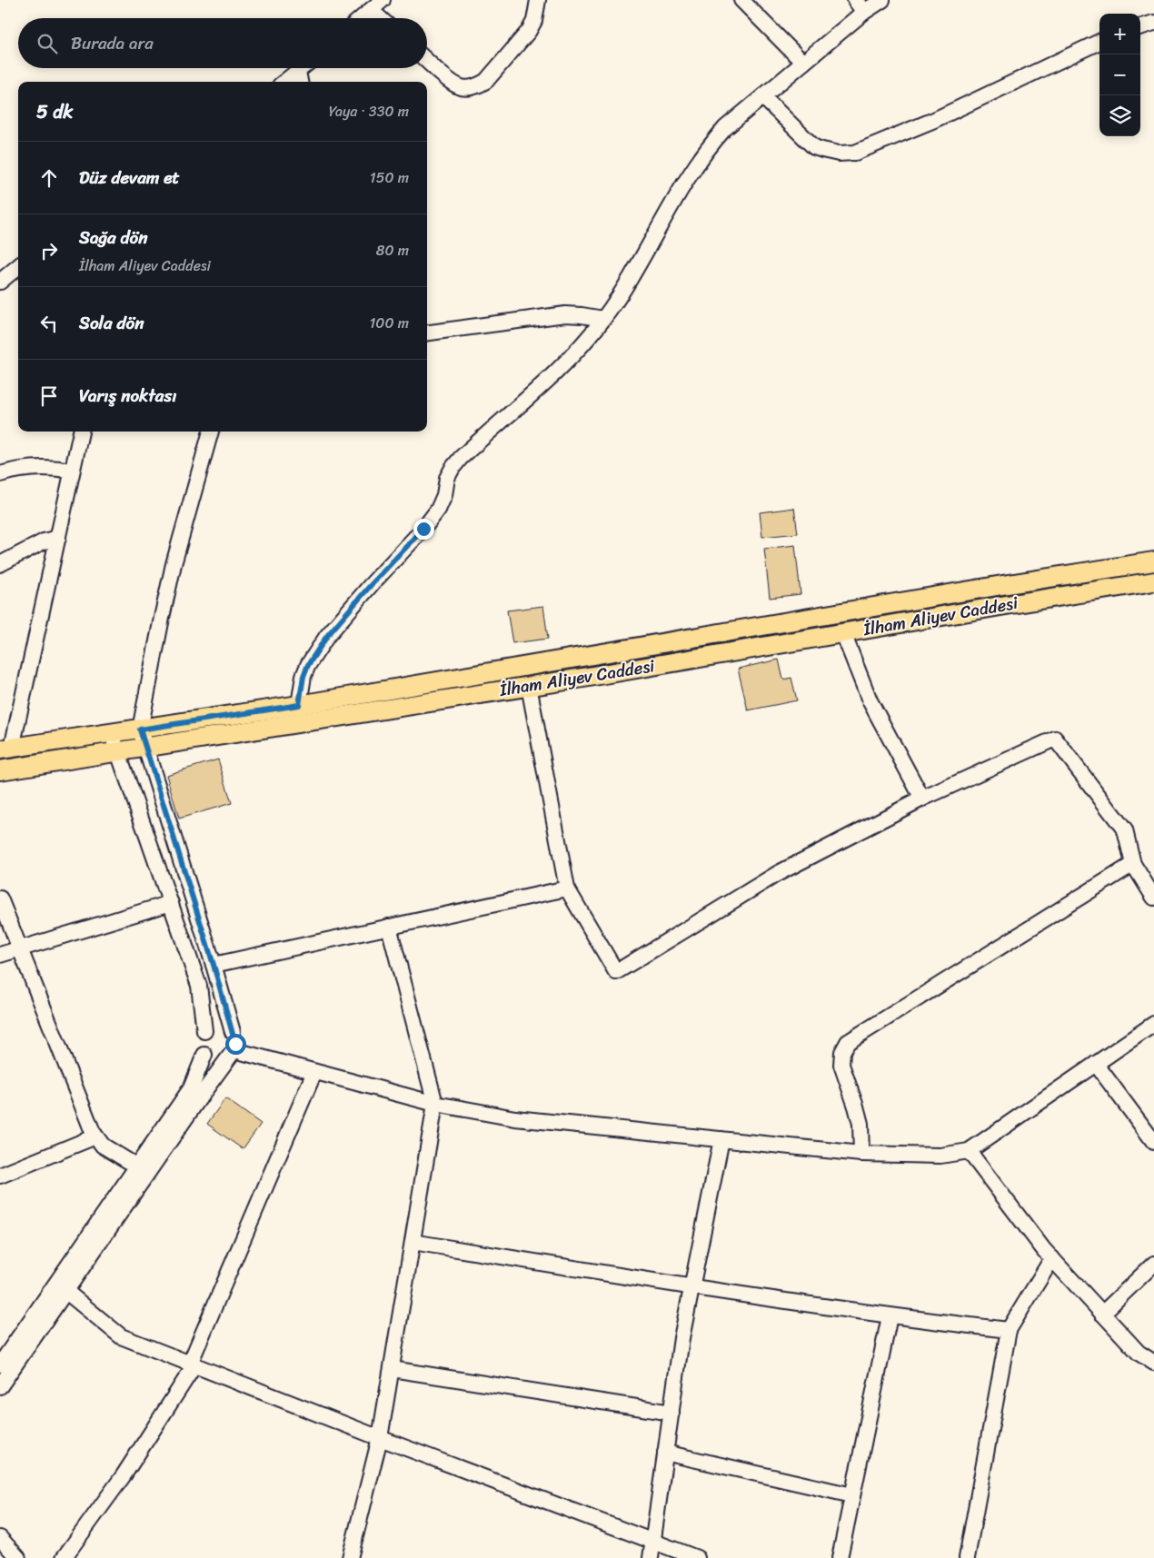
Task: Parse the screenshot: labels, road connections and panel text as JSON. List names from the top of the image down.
{
  "streets": {
    "main road": ["İlham Aliyev Caddesi"]
  },
  "page": {
    "map_buttons": ["+", "−"],
    "search": "Burada ara",
    "heading": ["5 dk", "Yaya · 330 m"],
    "list": [
      ["Düz devam et", "150 m"],
      ["Sağa dön", "İlham Aliyev Caddesi", "80 m"],
      ["Sola dön", "100 m"],
      "Varış noktası"
    ]
  }
}
